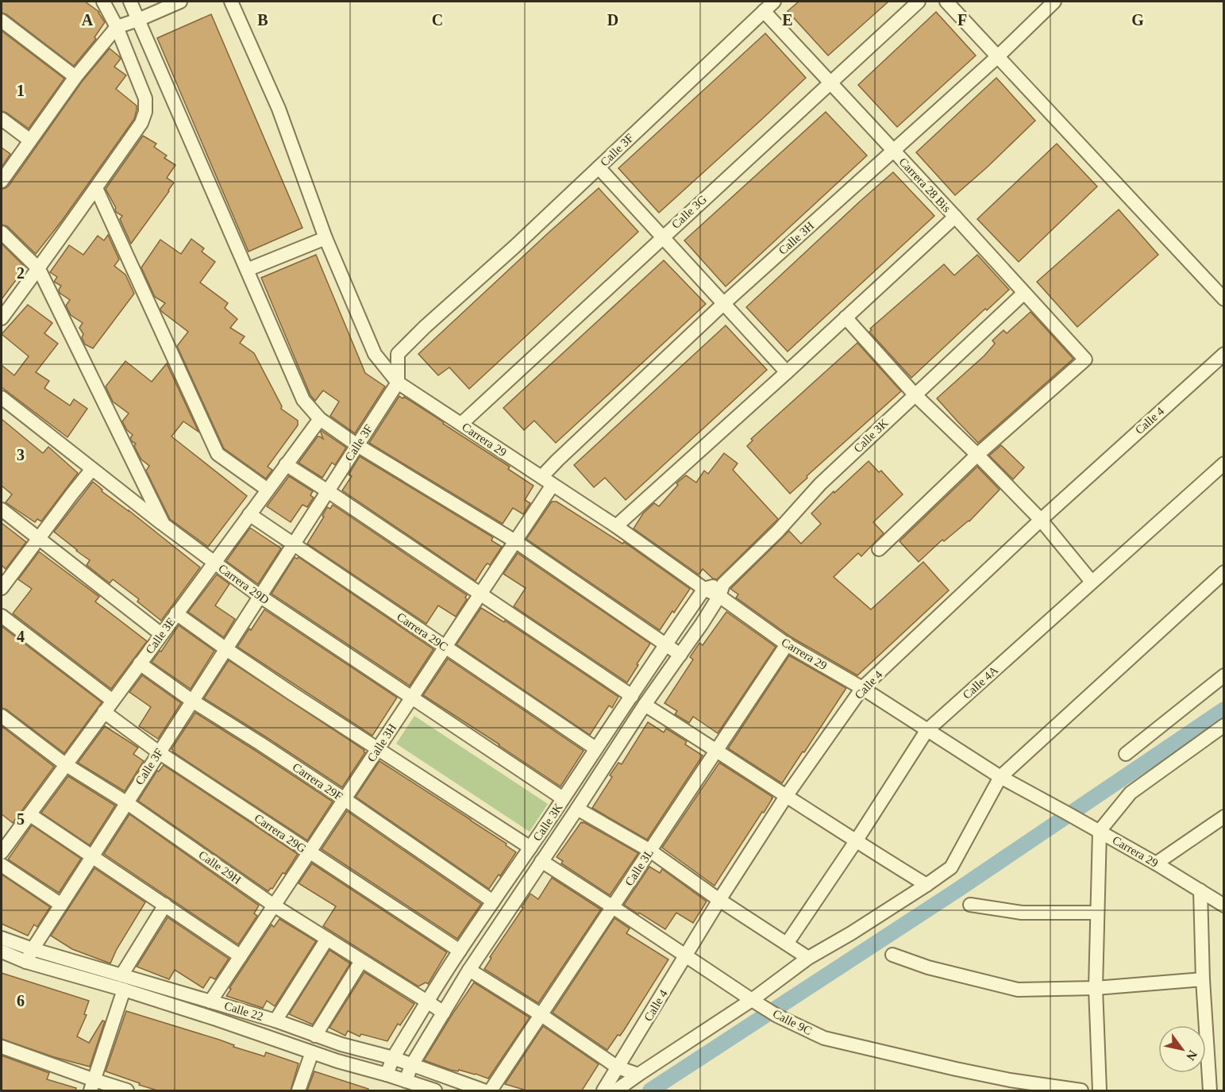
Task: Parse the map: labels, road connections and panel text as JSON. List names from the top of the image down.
{
  "streets": {
    "street": [
      "Calle 3F",
      "Carrera 28 Bis",
      "Calle 3G",
      "Calle 3H",
      "Calle 4",
      "Calle 3K",
      "Carrera 29",
      "Carrera 29D",
      "Carrera 29C",
      "Calle 3E",
      "Calle 4A",
      "Carrera 29F",
      "Carrera 29G",
      "Calle 29H",
      "Calle 3L",
      "Calle 22",
      "Calle 9C"
    ]
  },
  "crossings": [
    ["Calle 3F", "Carrera 28 Bis"],
    ["Calle 3F", "Carrera 29"],
    ["Calle 3F", "Carrera 29D"],
    ["Calle 3F", "Carrera 29C"],
    ["Calle 3F", "Carrera 29F"],
    ["Calle 3F", "Carrera 29G"],
    ["Calle 3F", "Calle 29H"],
    ["Calle 3F", "Calle 22"],
    ["Carrera 28 Bis", "Calle 3G"],
    ["Carrera 28 Bis", "Calle 3H"],
    ["Carrera 28 Bis", "Calle 3K"],
    ["Calle 3G", "Carrera 29"],
    ["Calle 3H", "Carrera 29"],
    ["Calle 3H", "Carrera 29D"],
    ["Calle 3H", "Carrera 29C"],
    ["Calle 3H", "Carrera 29F"],
    ["Calle 3H", "Carrera 29G"],
    ["Calle 3H", "Calle 29H"],
    ["Calle 3H", "Calle 22"],
    ["Calle 4", "Carrera 29"],
    ["Calle 4", "Calle 9C"],
    ["Calle 3K", "Carrera 29"],
    ["Calle 3K", "Carrera 29D"],
    ["Calle 3K", "Carrera 29C"],
    ["Calle 3K", "Carrera 29F"],
    ["Calle 3K", "Carrera 29G"],
    ["Calle 3K", "Calle 29H"],
    ["Calle 3K", "Calle 22"],
    ["Calle 3K", "Calle 9C"],
    ["Carrera 29", "Calle 4A"],
    ["Carrera 29", "Calle 3L"],
    ["Carrera 29D", "Calle 3E"],
    ["Carrera 29C", "Calle 3E"],
    ["Calle 3E", "Carrera 29F"],
    ["Calle 3E", "Carrera 29G"],
    ["Calle 3E", "Calle 29H"],
    ["Calle 3L", "Calle 9C"]
  ],
  "north": "bottom right",
  "grid": {
    "columns": [
      "A",
      "B",
      "C",
      "D",
      "E",
      "F",
      "G"
    ],
    "rows": [
      "1",
      "2",
      "3",
      "4",
      "5",
      "6"
    ]
  }
}
